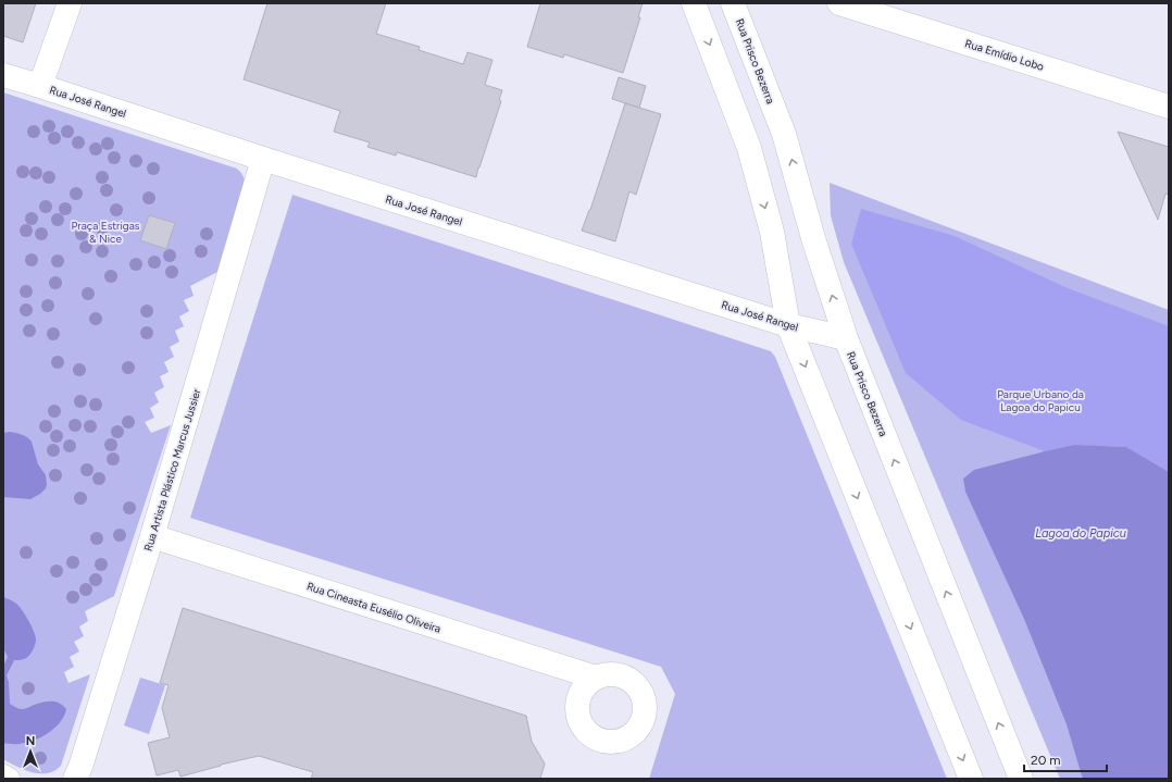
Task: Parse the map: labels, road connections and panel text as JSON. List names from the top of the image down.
{
  "streets": {
    "street": [
      "Rua Emídio Lobo",
      "Rua Prisco Bezerra",
      "Rua José Rangel",
      "Rua Artista Plástico Marcus Jussier",
      "Rua Cineasta Eusélio Oliveira"
    ]
  },
  "crossings": [
    ["Rua Prisco Bezerra", "Rua José Rangel"],
    ["Rua José Rangel", "Rua Artista Plástico Marcus Jussier"],
    ["Rua Artista Plástico Marcus Jussier", "Rua Cineasta Eusélio Oliveira"]
  ],
  "water": ["Lagoa do Papicu"],
  "parks": ["Praça Estrigas & Nice", "Parque Urbano da Lagoa do Papicu"],
  "scale_bar": "20 m",
  "north": "top"
}
